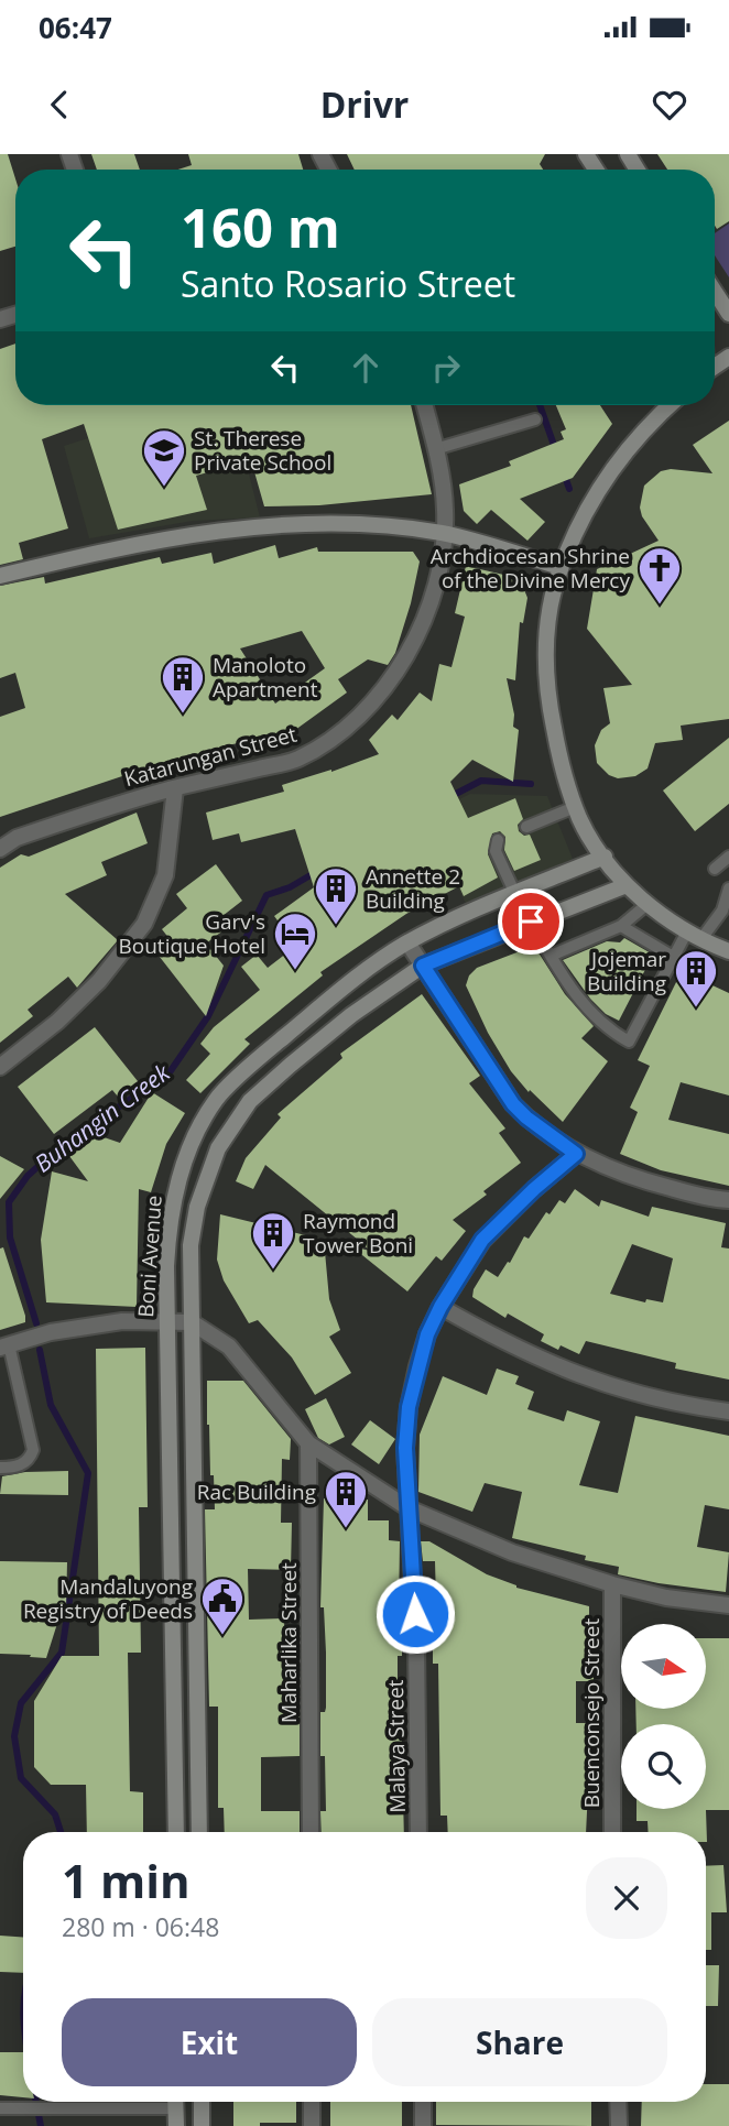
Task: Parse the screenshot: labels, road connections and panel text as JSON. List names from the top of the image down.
{
  "streets": {
    "main road": ["Boni Avenue"],
    "street": [
      "Katarungan Street",
      "Maharlika Street",
      "Buenconsejo Street",
      "Malaya Street"
    ]
  },
  "water": ["Buhangin Creek"],
  "places": {
    "school or university": ["St. Therese Private School"],
    "church": ["Archdiocesan Shrine of the Divine Mercy"],
    "building": [
      "Manoloto Apartment",
      "Annette 2 Building",
      "Jojemar Building",
      "Raymond Tower Boni",
      "Rac Building"
    ],
    "hotel": ["Garv's Boutique Hotel"],
    "public building": ["Mandaluyong Registry of Deeds"]
  },
  "north": "right",
  "page": {
    "status": "06:47",
    "header": "Drivr",
    "turn": ["160 m", "Santo Rosario Street"],
    "heading": ["1 min", "280 m · 06:48"],
    "buttons": ["Exit", "Share"]
  }
}
